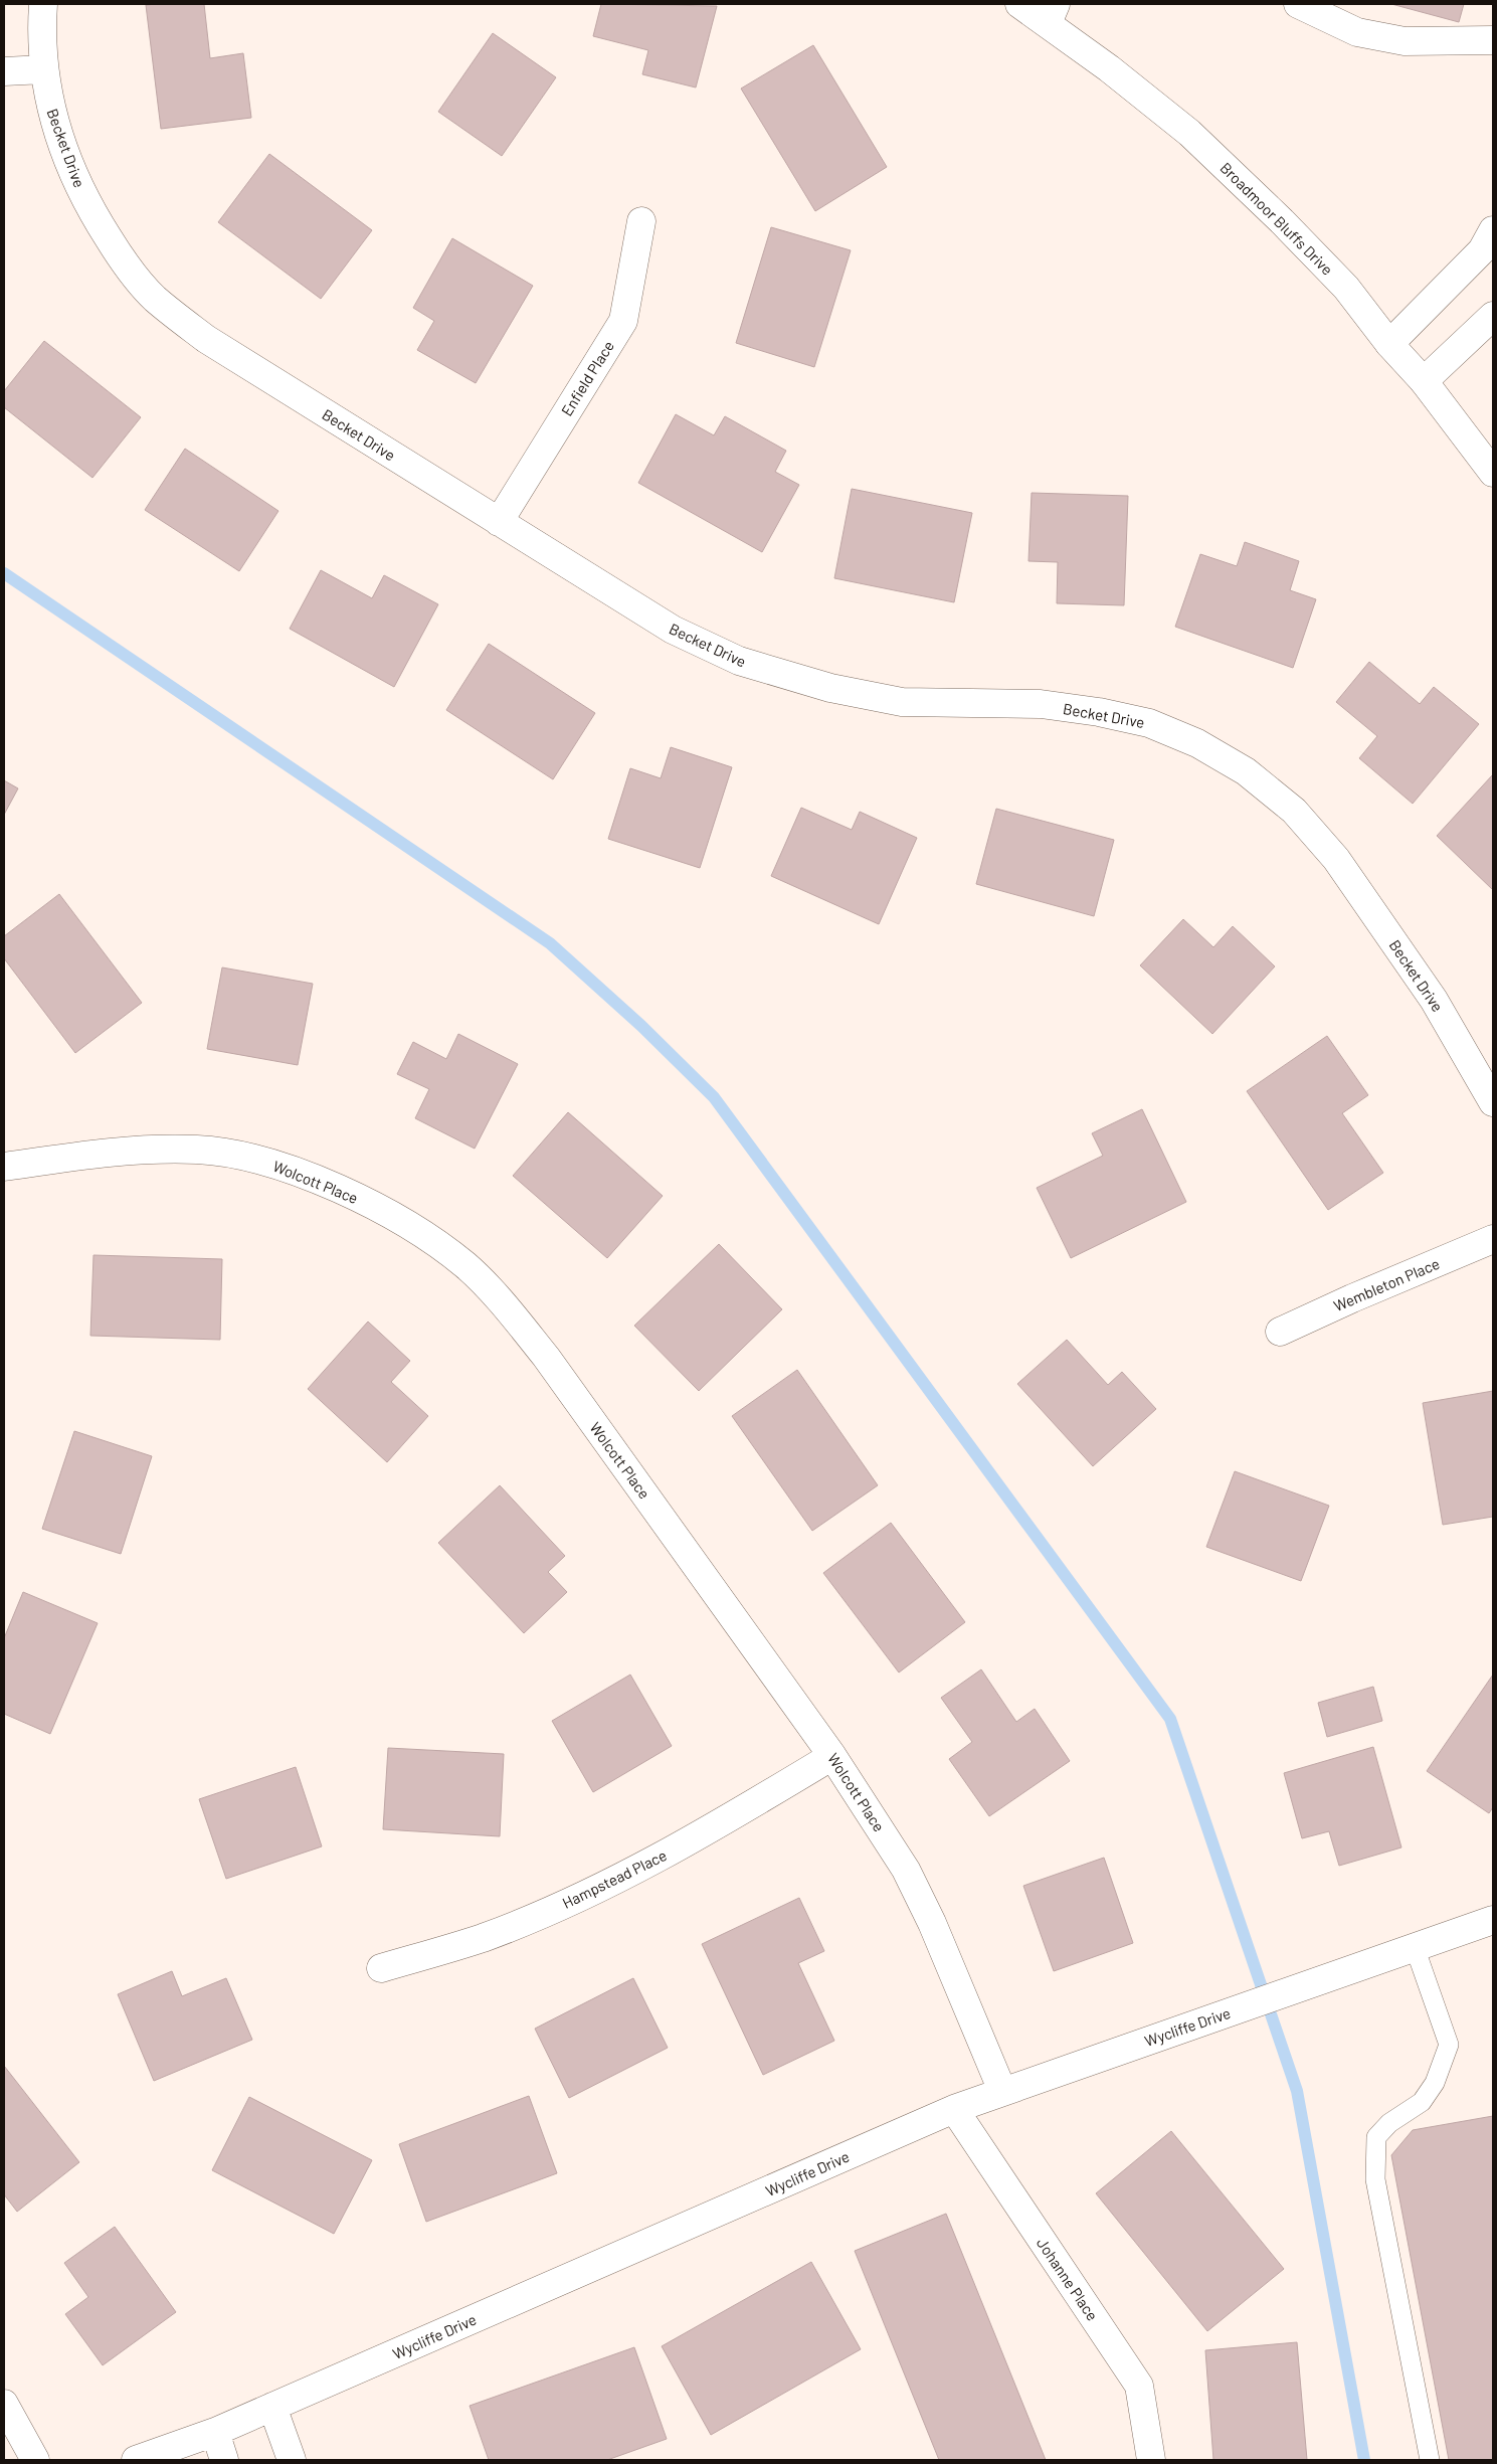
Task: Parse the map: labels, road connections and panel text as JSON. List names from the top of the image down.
{
  "streets": {
    "street": [
      "Becket Drive",
      "Broadmoor Bluffs Drive",
      "Enfield Place",
      "Wolcott Place",
      "Wembleton Place",
      "Hampstead Place",
      "Wycliffe Drive",
      "Johanne Place"
    ]
  },
  "crossings": [
    ["Becket Drive", "Enfield Place"],
    ["Wolcott Place", "Hampstead Place"],
    ["Wolcott Place", "Wycliffe Drive"],
    ["Wycliffe Drive", "Johanne Place"]
  ]
}
